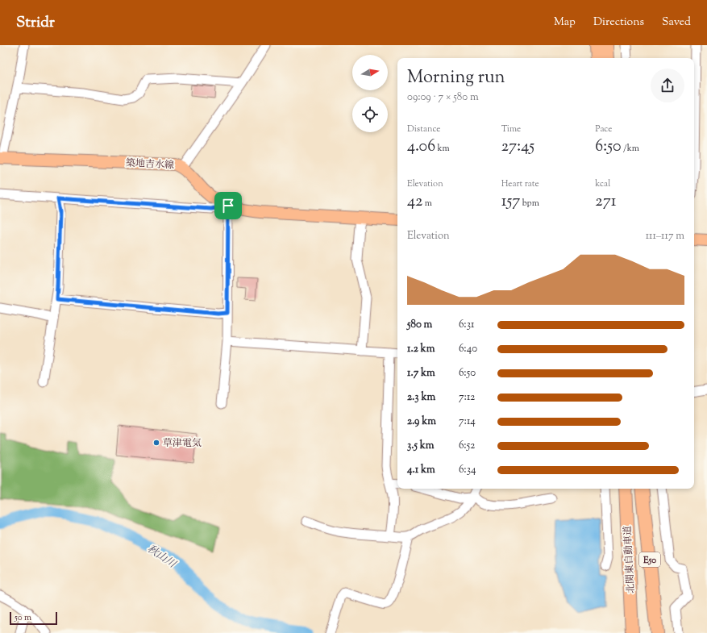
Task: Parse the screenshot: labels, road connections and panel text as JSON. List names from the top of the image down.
{
  "streets": {
    "highway": ["北関東自動車道", "E50"],
    "main road": ["築地吉水線"]
  },
  "water": ["秋山川"],
  "places": ["草津電気"],
  "scale_bar": "50 m",
  "north": "right",
  "page": {
    "header": "Stridr",
    "nav": ["Map", "Directions", "Saved"],
    "heading": ["Morning run", "09:09 · 7 × 580 m"],
    "stats": [
      ["Distance", "4.06 km"],
      ["Time", "27:45"],
      ["Pace", "6:50 /km"],
      ["Elevation", "42 m"],
      ["Heart rate", "157 bpm"],
      ["kcal", "271"]
    ],
    "chart": ["Elevation", "111–117 m"],
    "list": [
      {
        "name": "580 m",
        "note": "6:31"
      },
      {
        "name": "1.2 km",
        "note": "6:40"
      },
      {
        "name": "1.7 km",
        "note": "6:50"
      },
      {
        "name": "2.3 km",
        "note": "7:12"
      },
      {
        "name": "2.9 km",
        "note": "7:14"
      },
      {
        "name": "3.5 km",
        "note": "6:52"
      },
      {
        "name": "4.1 km",
        "note": "6:34"
      }
    ],
    "scale": "50 m"
  }
}
